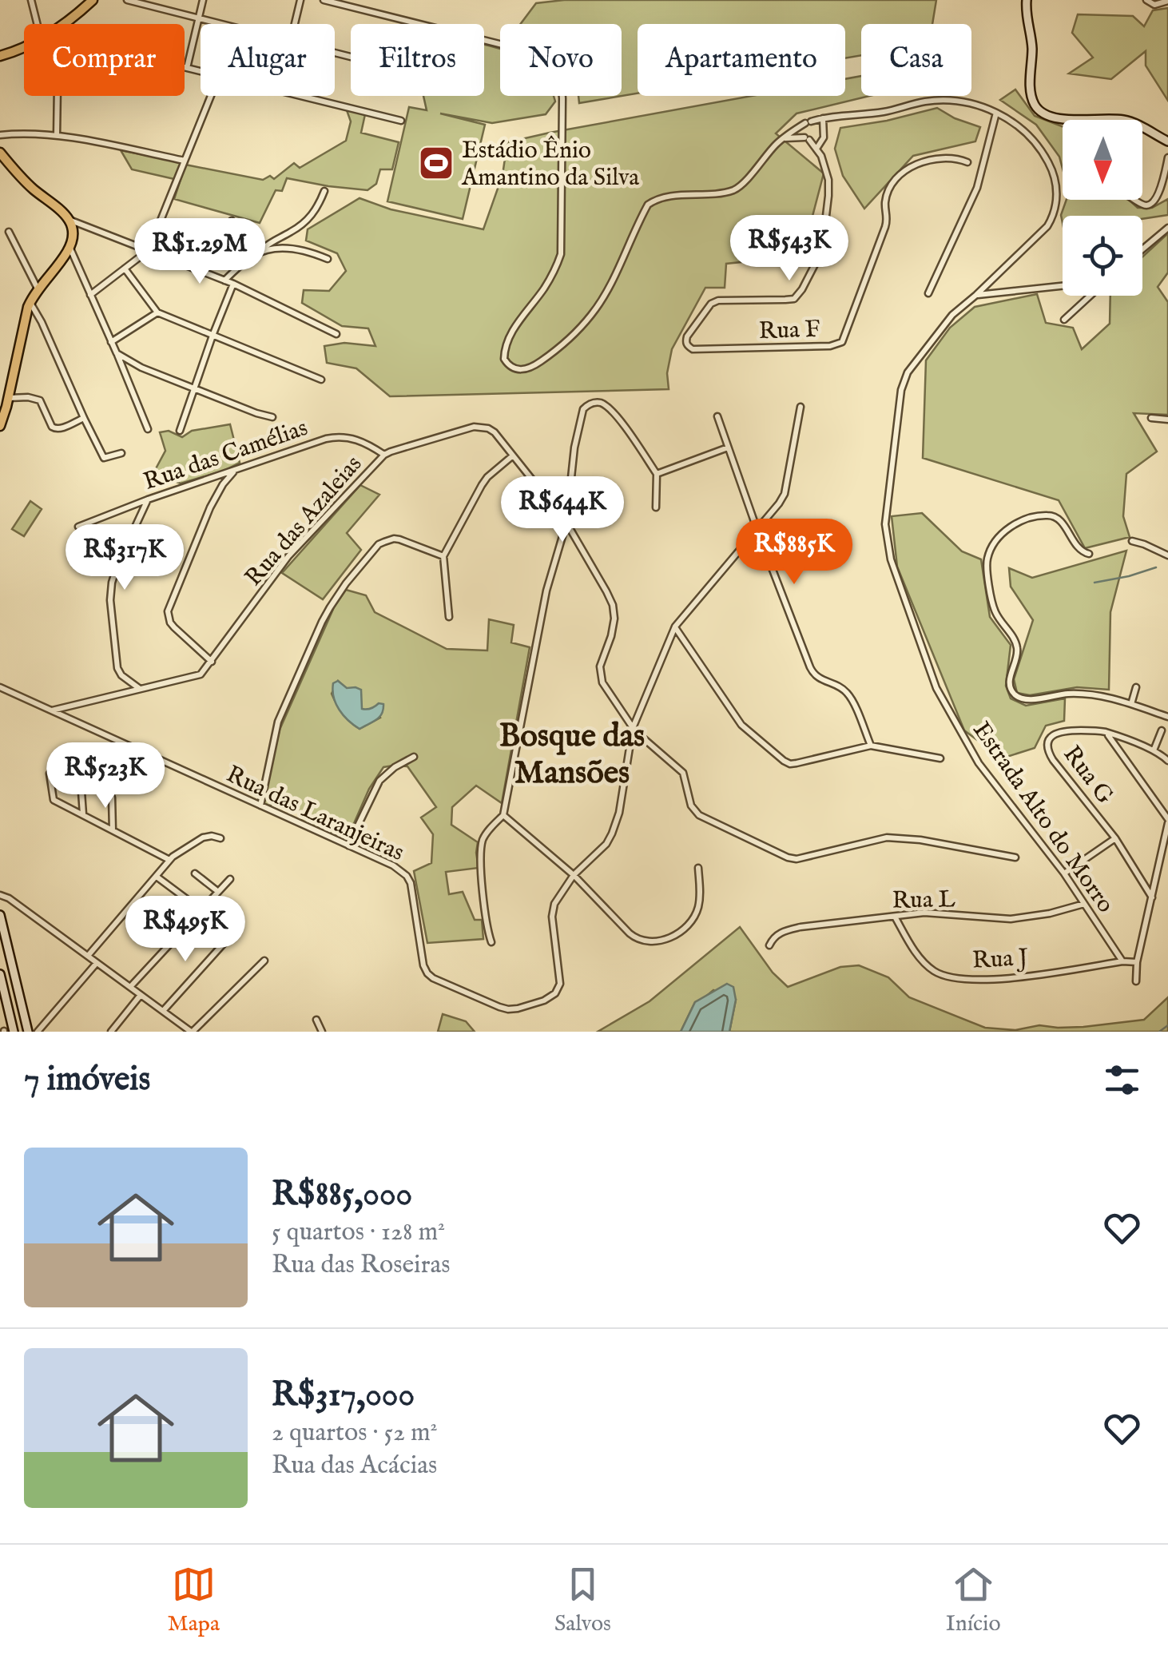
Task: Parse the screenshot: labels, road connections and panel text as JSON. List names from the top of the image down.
{
  "streets": {
    "street": [
      "Rua F",
      "Rua das Camélias",
      "Rua das Azaleias",
      "Rua G",
      "Rua das Laranjeiras",
      "Estrada Alto do Morro",
      "Rua L",
      "Rua J"
    ]
  },
  "crossings": [
    ["Rua das Camélias", "Rua das Azaleias"],
    ["Rua das Azaleias", "Rua das Laranjeiras"],
    ["Estrada Alto do Morro", "Rua L"],
    ["Estrada Alto do Morro", "Rua J"],
    ["Rua L", "Rua J"]
  ],
  "districts": ["Bosque das Mansões"],
  "places": {
    "sports": ["Estádio Ênio Amantino da Silva"]
  },
  "north": "bottom",
  "page": {
    "chip": [
      "Comprar",
      "Alugar",
      "Filtros",
      "Novo",
      "Apartamento",
      "Casa"
    ],
    "price": [
      "R$543K",
      "R$1.29M",
      "R$644K",
      "R$885K",
      "R$317K",
      "R$523K",
      "R$495K"
    ],
    "heading": "7 imóveis",
    "list": [
      {
        "name": "R$885,000",
        "note": "5 quartos · 128 m² · Rua das Roseiras"
      },
      {
        "name": "R$317,000",
        "note": "2 quartos · 52 m² · Rua das Acácias"
      }
    ],
    "tabs": ["Mapa", "Salvos", "Início"]
  }
}
